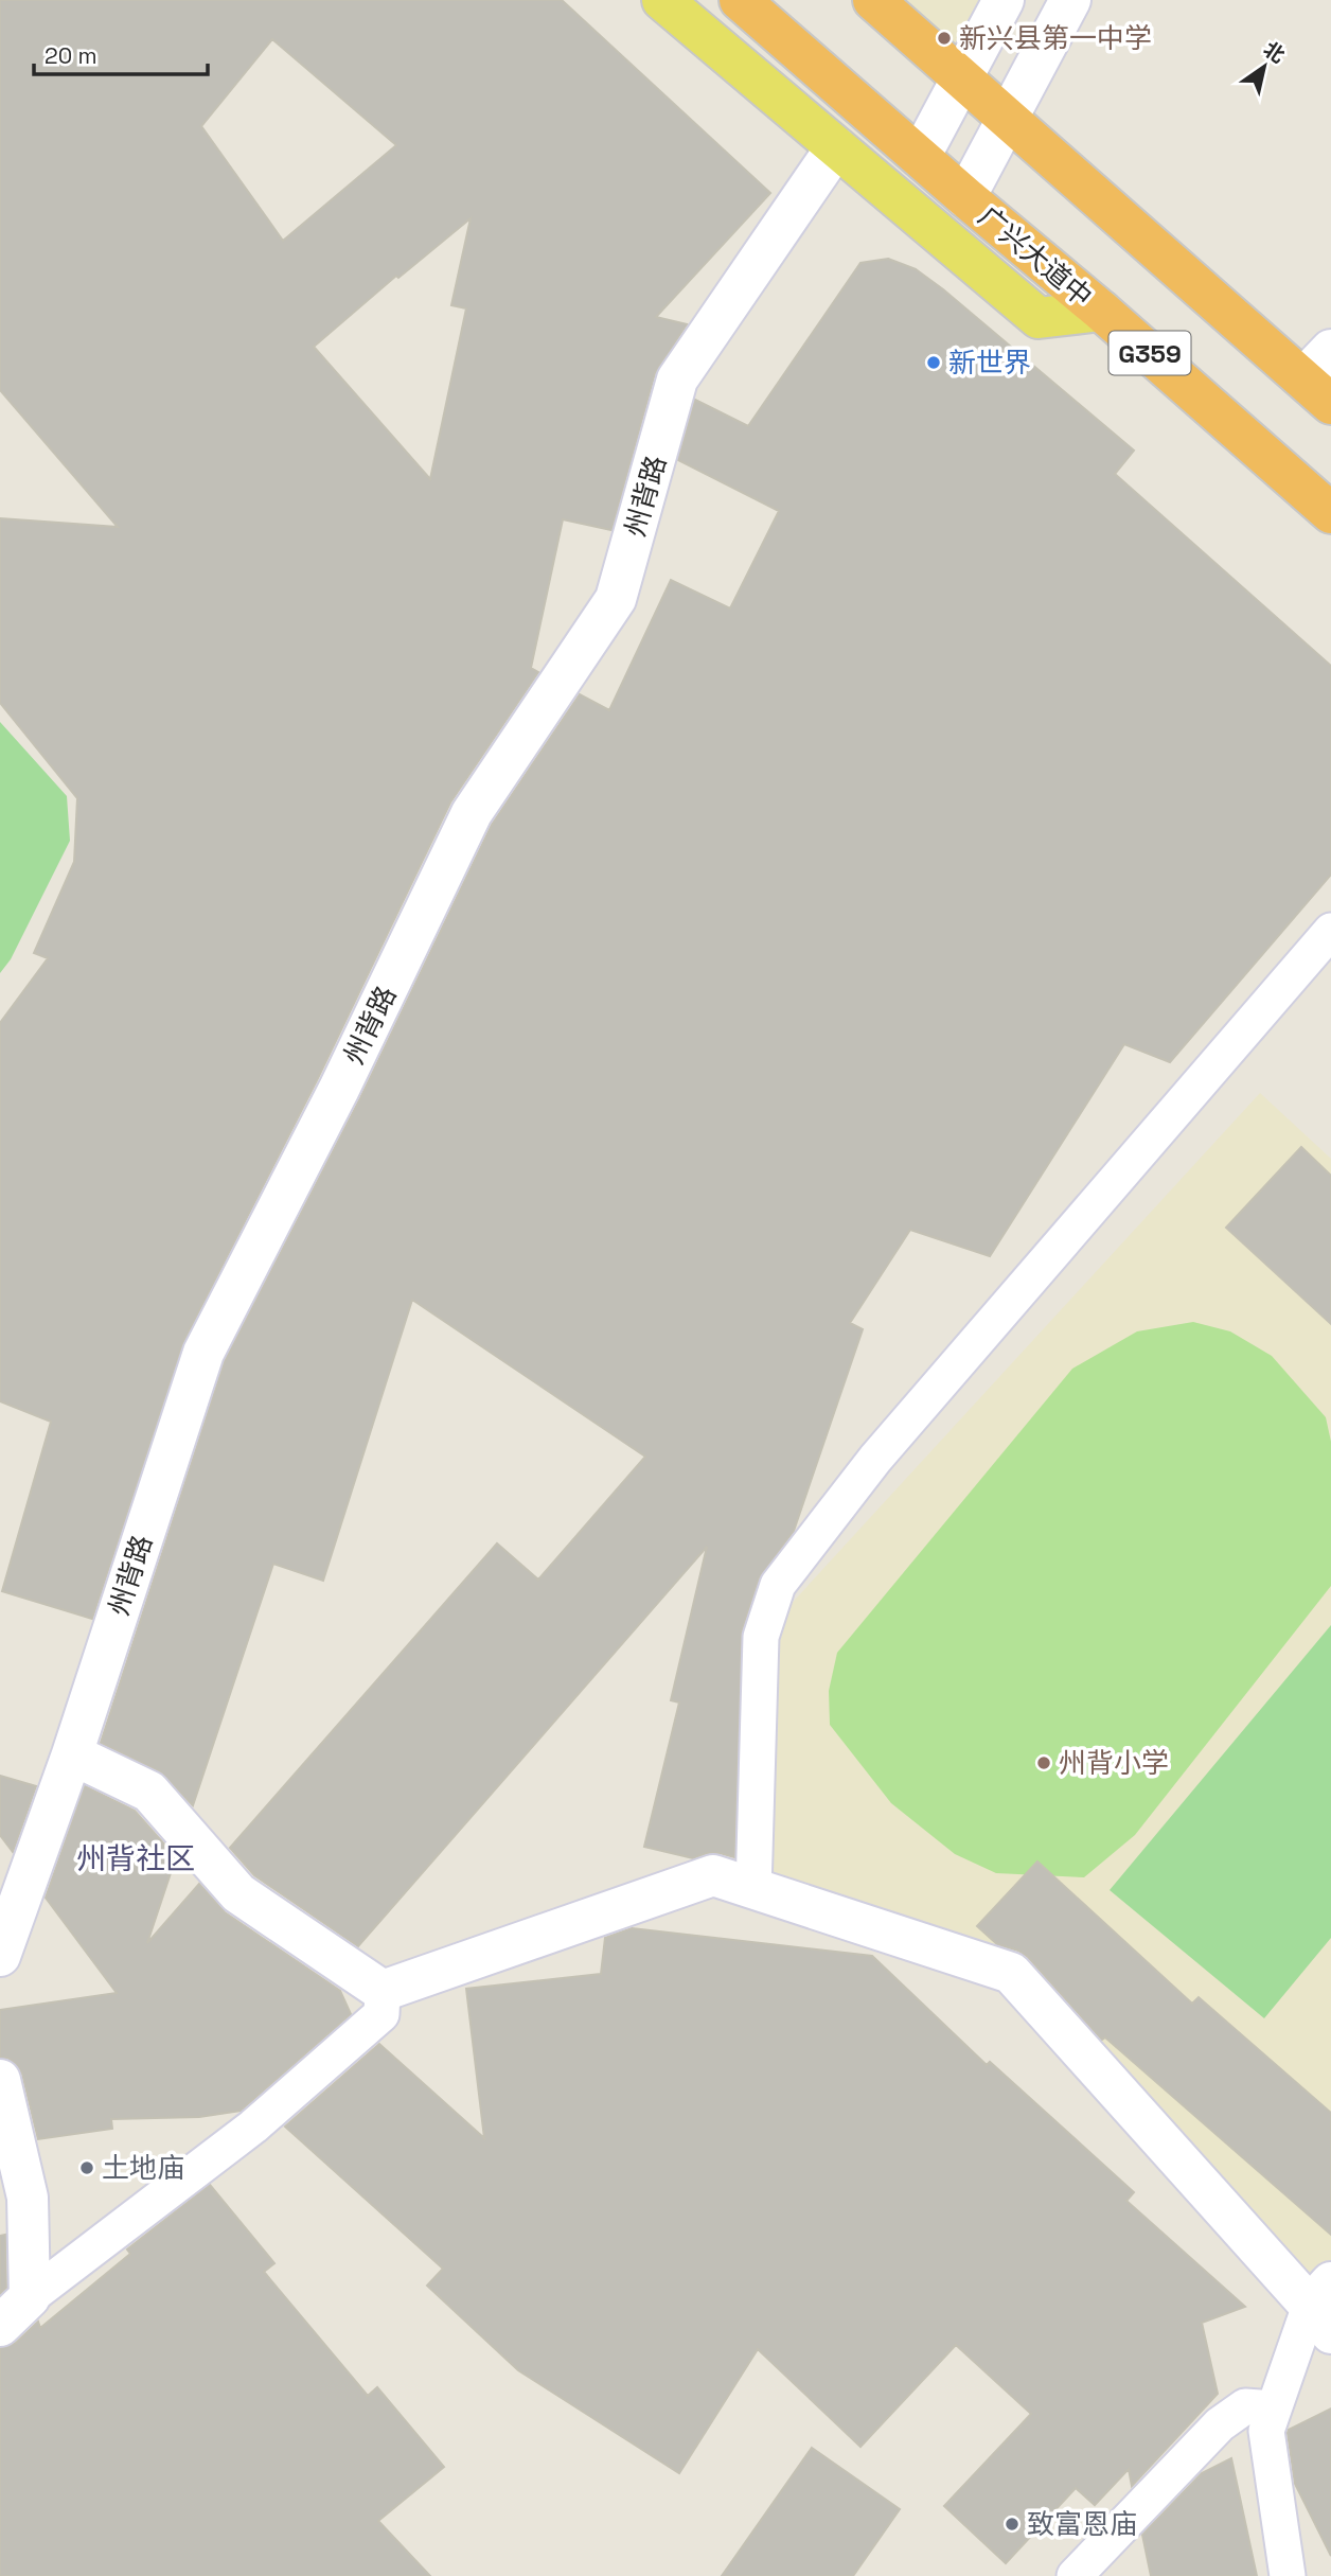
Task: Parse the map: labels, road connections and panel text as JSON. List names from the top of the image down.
{
  "streets": {
    "highway": ["广兴大道中", "G359"],
    "street": ["州背路"]
  },
  "districts": ["州背社区"],
  "places": [
    "新兴县第一中学",
    "新世界",
    "州背小学",
    "土地庙",
    "致富恩庙"
  ],
  "scale_bar": "20 m",
  "north": "top right"
}
